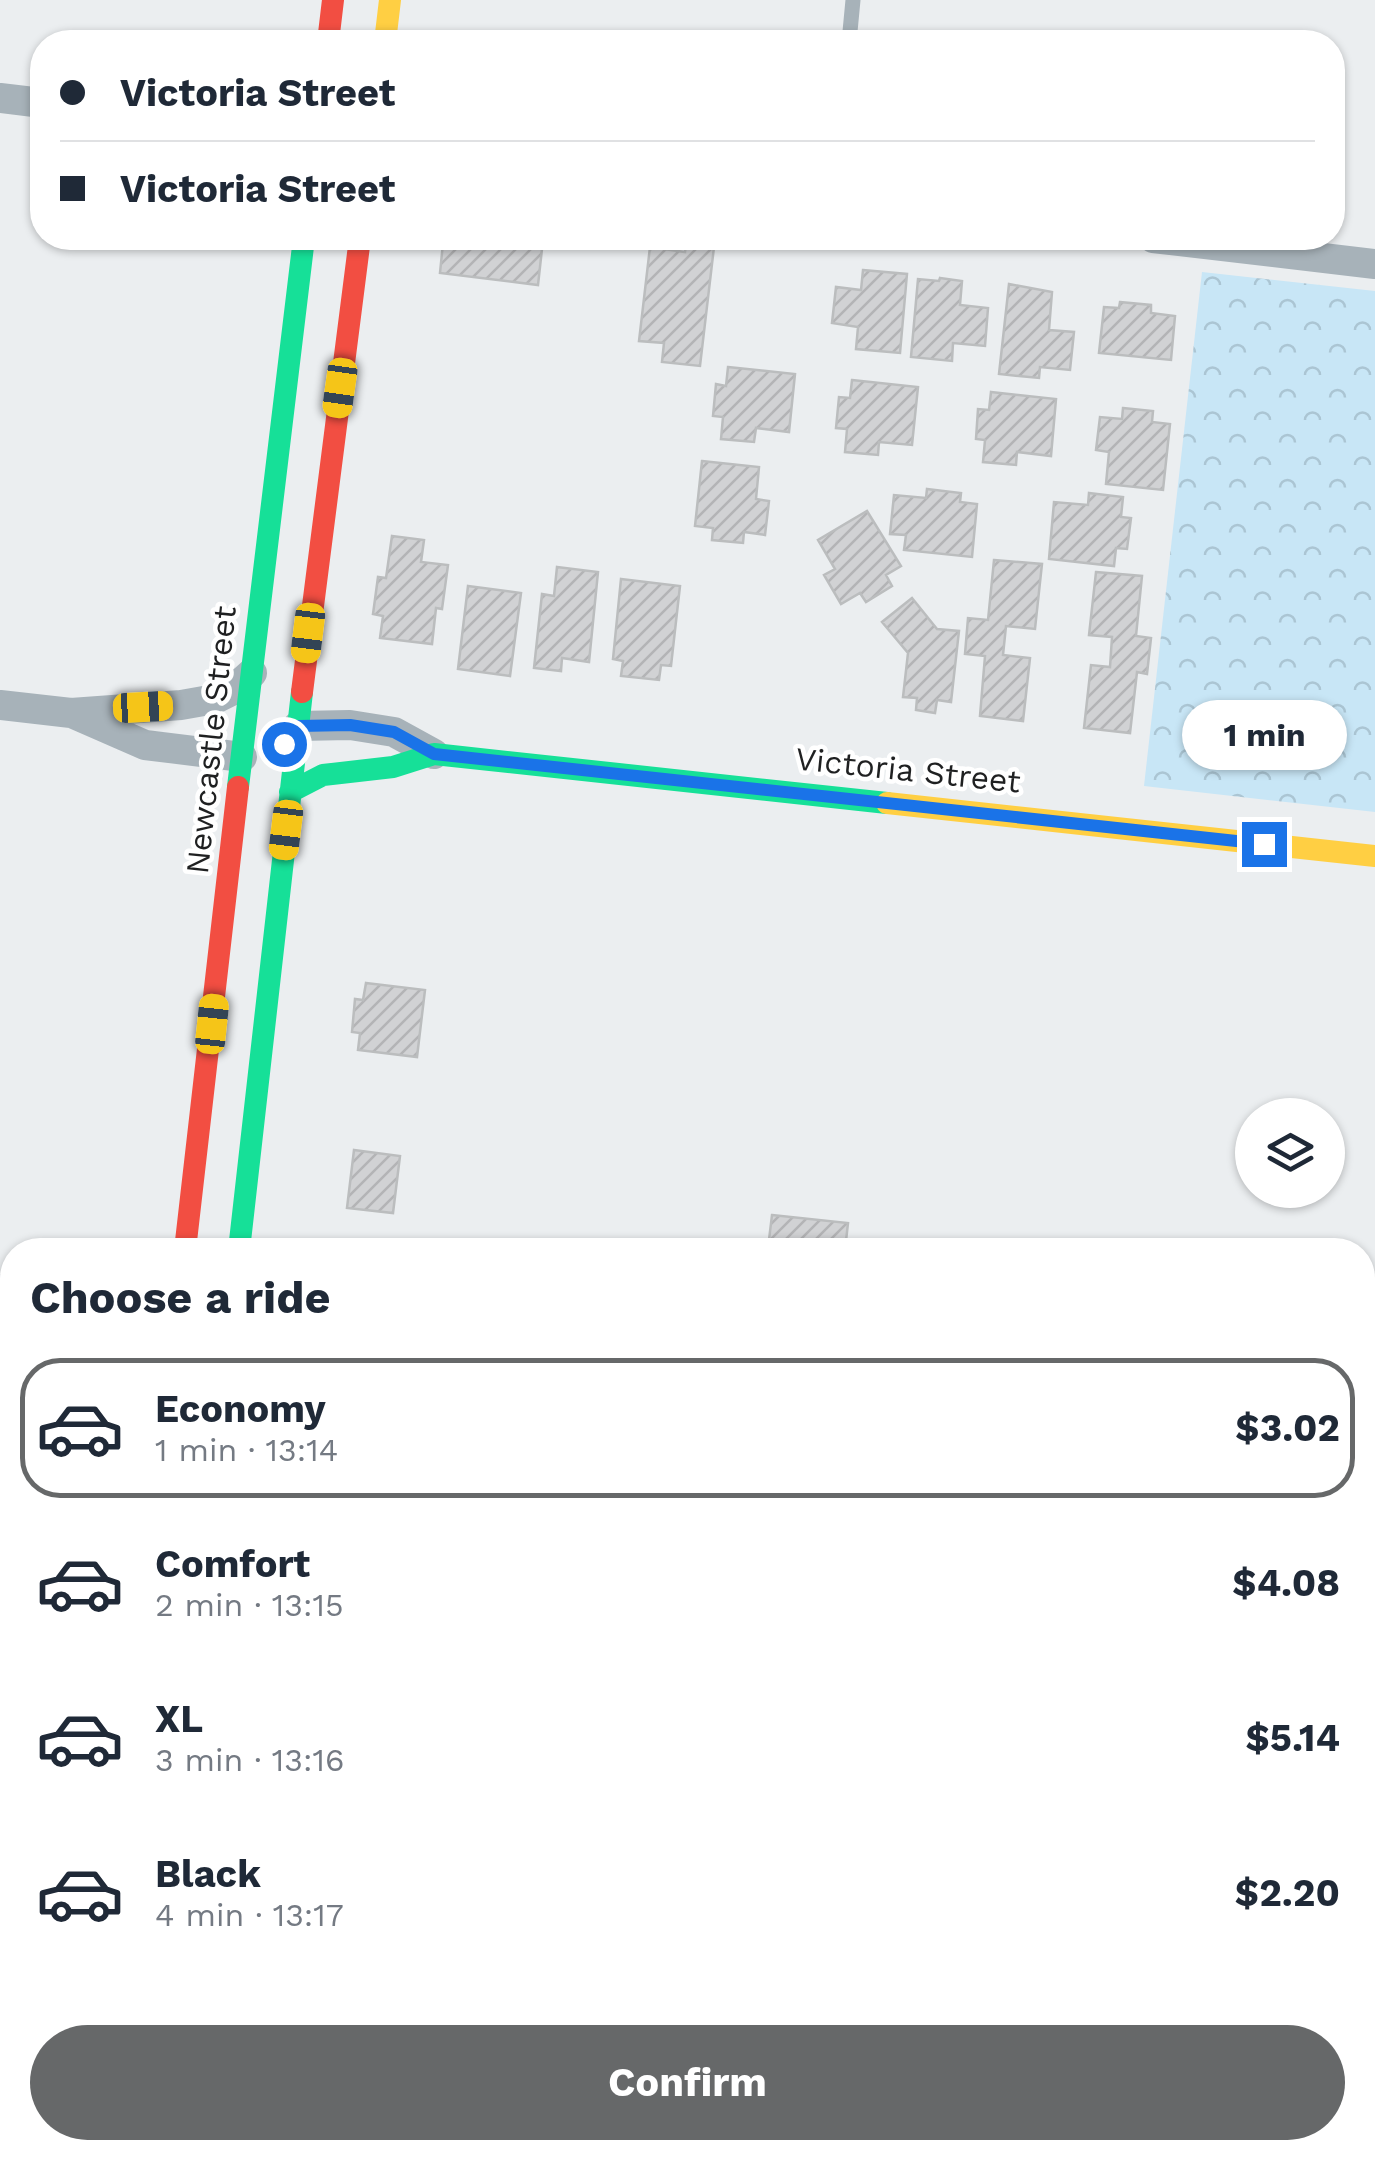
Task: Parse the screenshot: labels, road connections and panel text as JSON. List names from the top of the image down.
{
  "streets": {
    "main road": ["Newcastle Street", "Victoria Street"]
  },
  "page": {
    "banner": ["Victoria Street", "Victoria Street"],
    "bubble": "1 min",
    "heading": "Choose a ride",
    "list": [
      {
        "name": "Economy",
        "note": "1 min · 13:14",
        "value": "$3.02"
      },
      {
        "name": "Comfort",
        "note": "2 min · 13:15",
        "value": "$4.08"
      },
      {
        "name": "XL",
        "note": "3 min · 13:16",
        "value": "$5.14"
      },
      {
        "name": "Black",
        "note": "4 min · 13:17",
        "value": "$2.20"
      }
    ],
    "buttons": "Confirm"
  }
}
